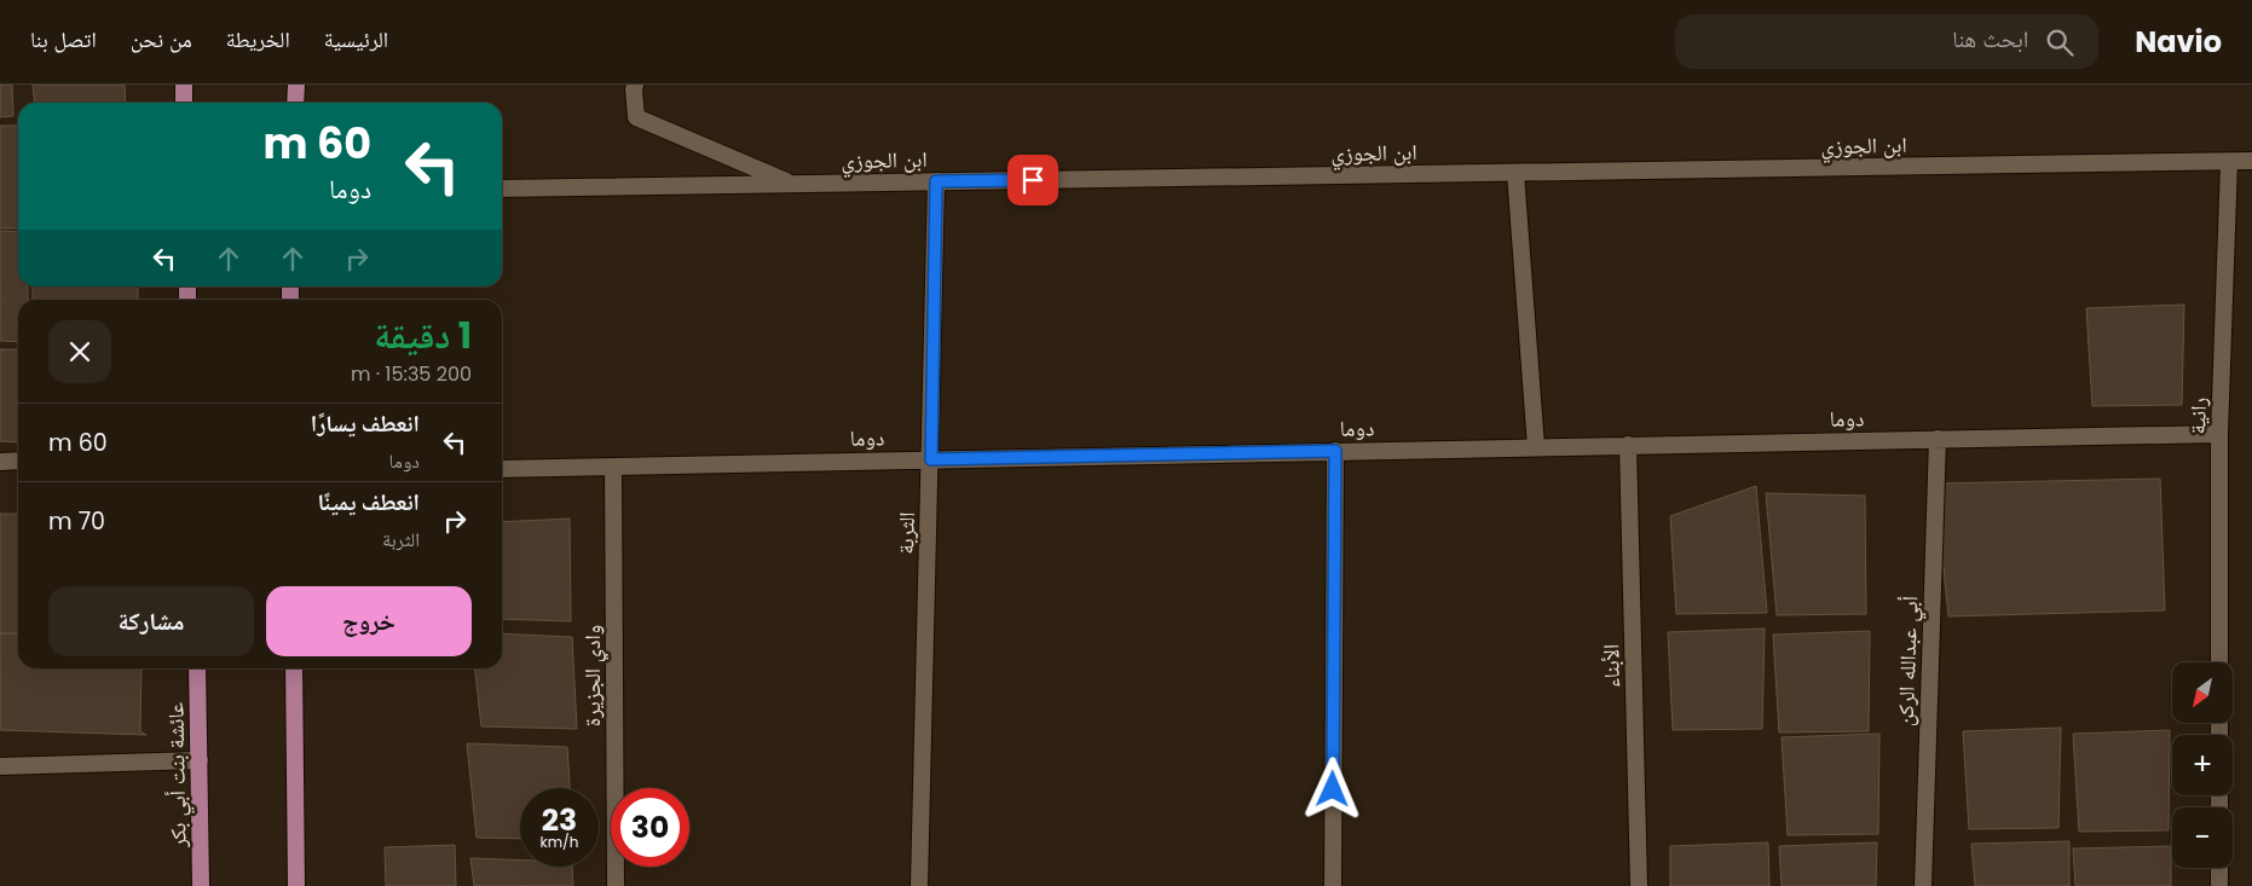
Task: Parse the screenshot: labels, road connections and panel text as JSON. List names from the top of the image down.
{
  "streets": {
    "main road": ["عائشة بنت أبي بكر"],
    "street": [
      "ابن الجوزي",
      "رانية",
      "دوما",
      "الثربة",
      "أبي عبدالله الركن",
      "الأبناء",
      "وادي الجزيرة"
    ]
  },
  "crossings": [
    ["ابن الجوزي", "رانية"],
    ["ابن الجوزي", "الثربة"],
    ["رانية", "دوما"],
    ["دوما", "الثربة"],
    ["دوما", "أبي عبدالله الركن"],
    ["دوما", "الأبناء"],
    ["دوما", "وادي الجزيرة"]
  ],
  "north": "bottom left",
  "page": {
    "header": "Navio",
    "search": "ابحث هنا",
    "nav": [
      "الرئيسية",
      "الخريطة",
      "من نحن",
      "اتصل بنا"
    ],
    "turn": ["60 m", "دوما"],
    "heading": ["1 دقيقة", "200 m · 15:35"],
    "list": [
      {
        "name": "انعطف يسارًا",
        "note": "دوما",
        "value": "60 m"
      },
      {
        "name": "انعطف يمينًا",
        "note": "الثربة",
        "value": "70 m"
      }
    ],
    "buttons": ["خروج", "مشاركة"],
    "map_buttons": ["+", "−"],
    "speed": "23 km/h",
    "limit": "30"
  }
}
